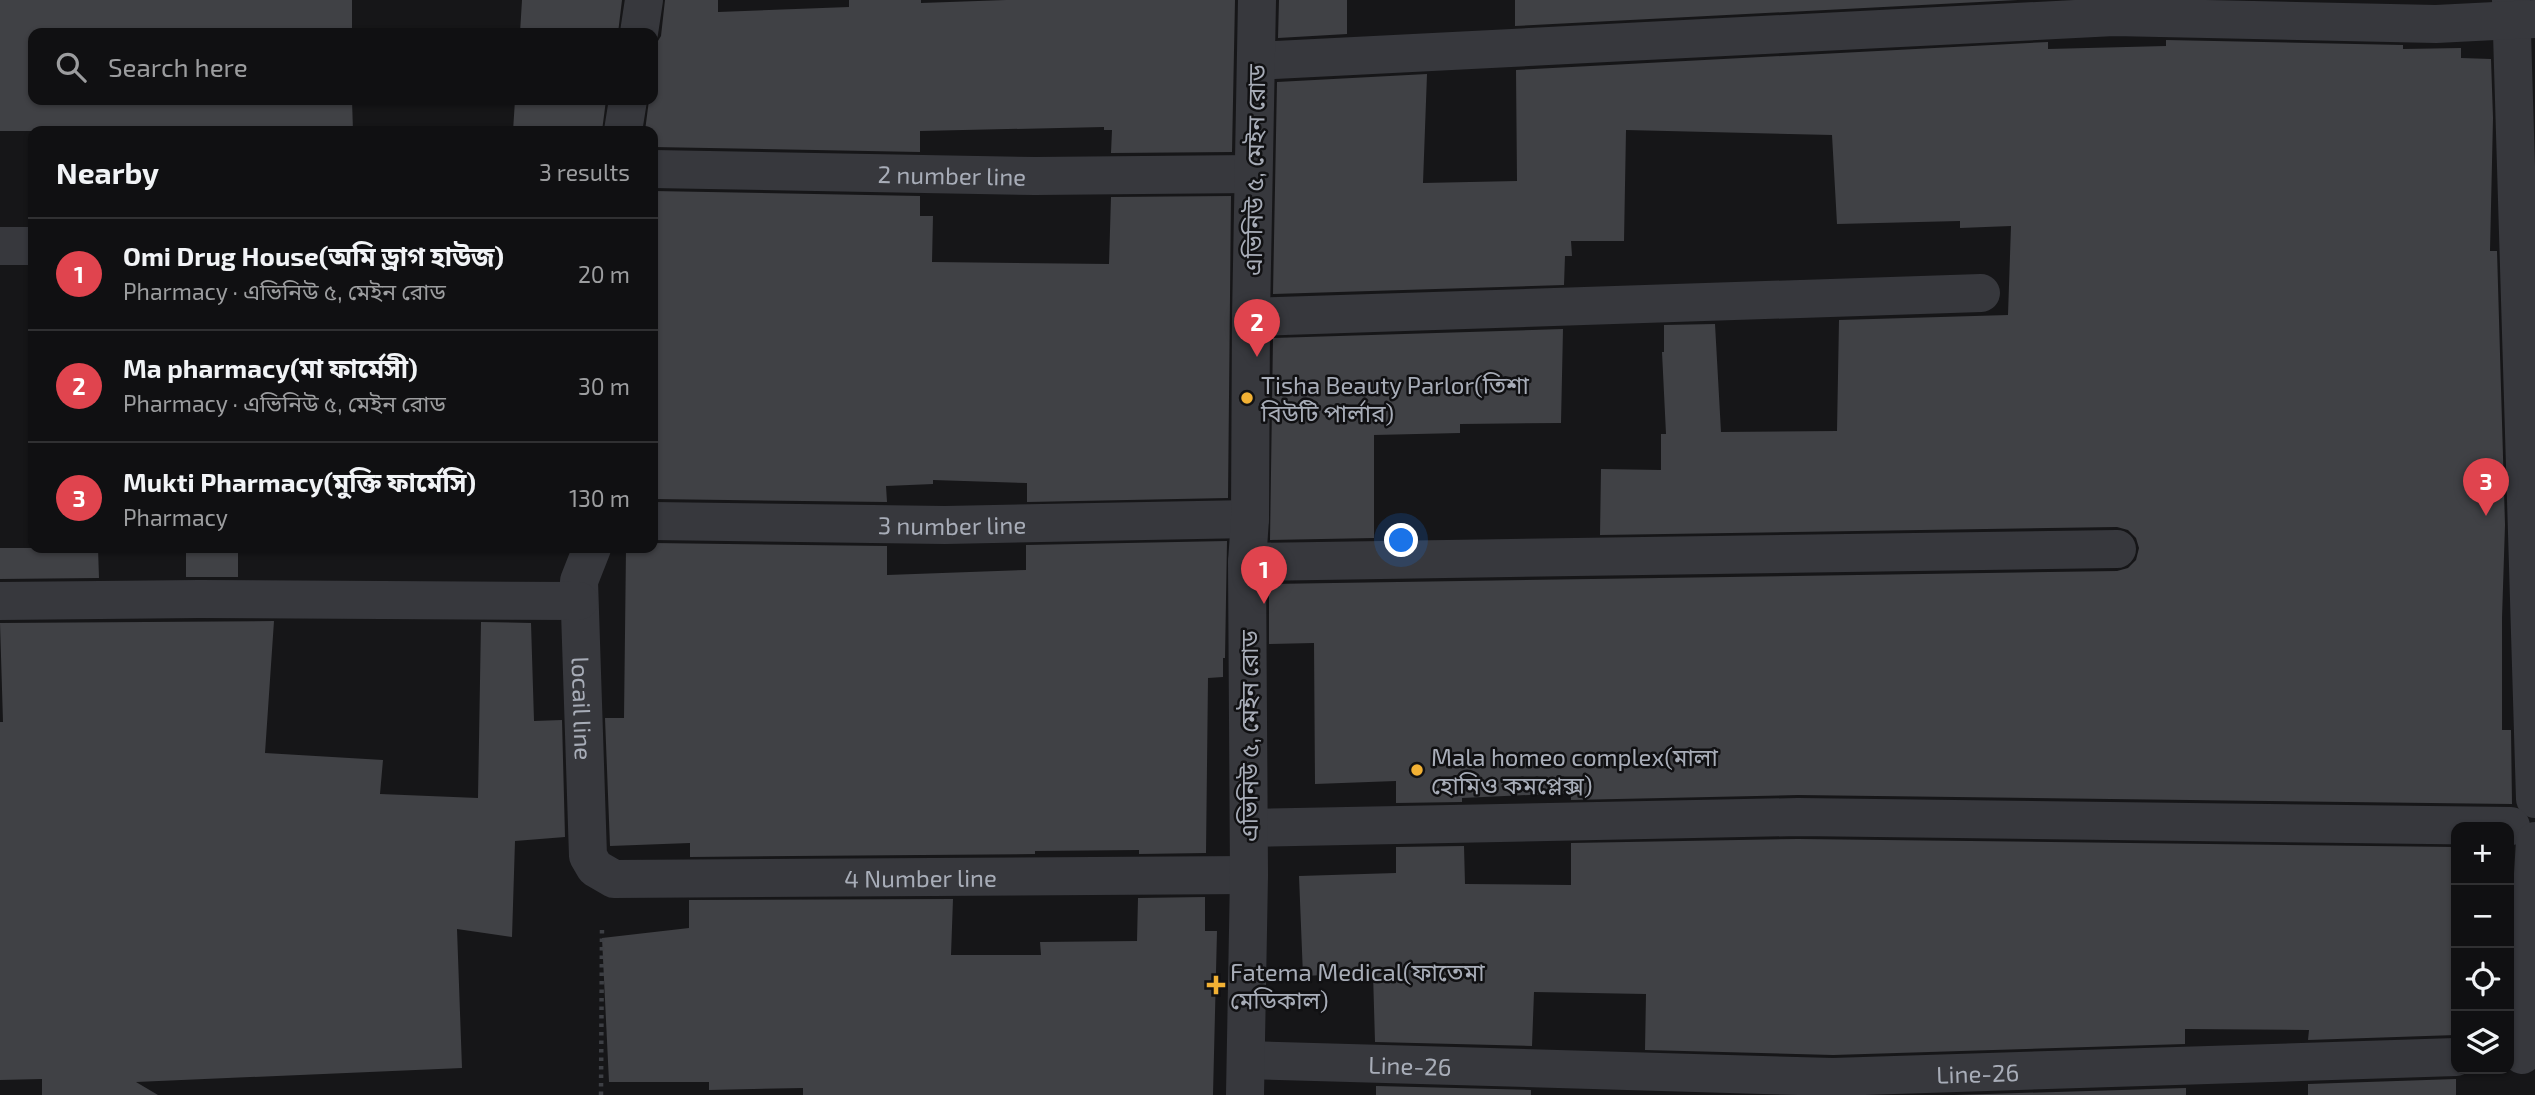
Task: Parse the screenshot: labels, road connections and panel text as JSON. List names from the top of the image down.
{
  "streets": {
    "street": [
      "এভিনিউ ৫, মেইন রোড",
      "2 number line",
      "3 number line",
      "locail line",
      "4 Number line",
      "Line-26"
    ]
  },
  "crossings": [
    ["এভিনিউ ৫, মেইন রোড", "2 number line"],
    ["এভিনিউ ৫, মেইন রোড", "3 number line"],
    ["এভিনিউ ৫, মেইন রোড", "4 Number line"],
    ["এভিনিউ ৫, মেইন রোড", "Line-26"],
    ["locail line", "4 Number line"]
  ],
  "places": {
    "other": ["Tisha Beauty Parlor(তিশা বিউটি পার্লার)", "Mala homeo complex(মালা হোমিও কমপ্লেক্স)"],
    "health": ["Fatema Medical(ফাতেমা মেডিকাল)"]
  },
  "page": {
    "search": "Search here",
    "heading": ["Nearby", "3 results"],
    "list": [
      {
        "mark": "1",
        "name": "Omi Drug House(অমি ড্রাগ হাউজ)",
        "note": "Pharmacy · এভিনিউ ৫, মেইন রোড",
        "value": "20 m"
      },
      {
        "mark": "2",
        "name": "Ma pharmacy(মা ফার্মেসী)",
        "note": "Pharmacy · এভিনিউ ৫, মেইন রোড",
        "value": "30 m"
      },
      {
        "mark": "3",
        "name": "Mukti Pharmacy(মুক্তি ফার্মেসি)",
        "note": "Pharmacy",
        "value": "130 m"
      }
    ],
    "pins": ["2", "3", "1"],
    "map_buttons": ["+", "−"]
  }
}
